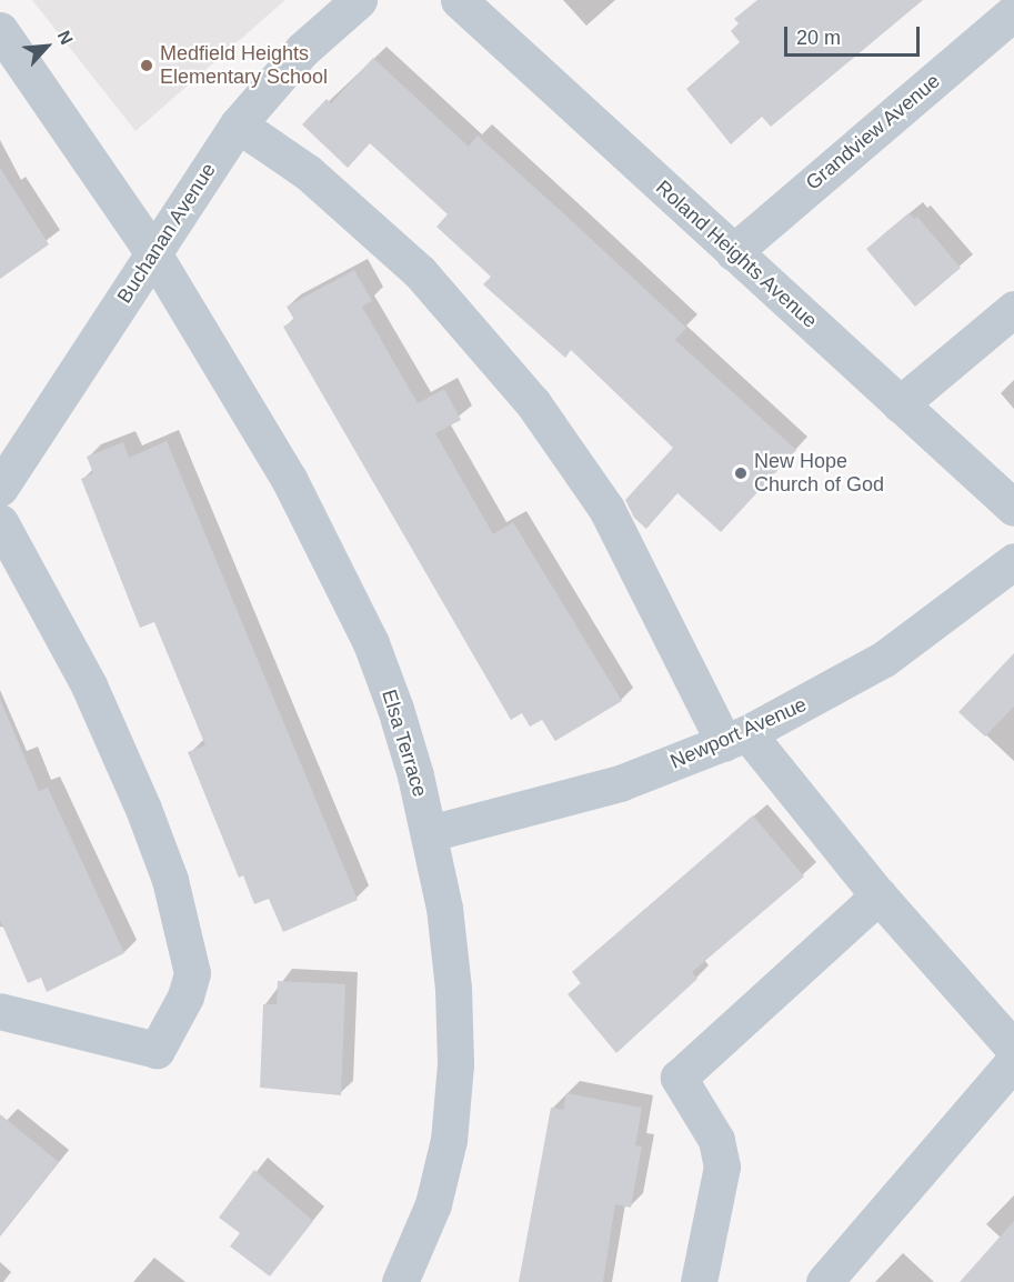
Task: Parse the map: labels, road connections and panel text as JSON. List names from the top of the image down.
{
  "streets": {
    "street": [
      "Grandview Avenue",
      "Buchanan Avenue",
      "Roland Heights Avenue",
      "Newport Avenue",
      "Elsa Terrace"
    ]
  },
  "crossings": [
    ["Grandview Avenue", "Roland Heights Avenue"],
    ["Buchanan Avenue", "Elsa Terrace"],
    ["Newport Avenue", "Elsa Terrace"]
  ],
  "places": ["Medfield Heights Elementary School", "New Hope Church of God"],
  "scale_bar": "20 m",
  "north": "top right"
}
